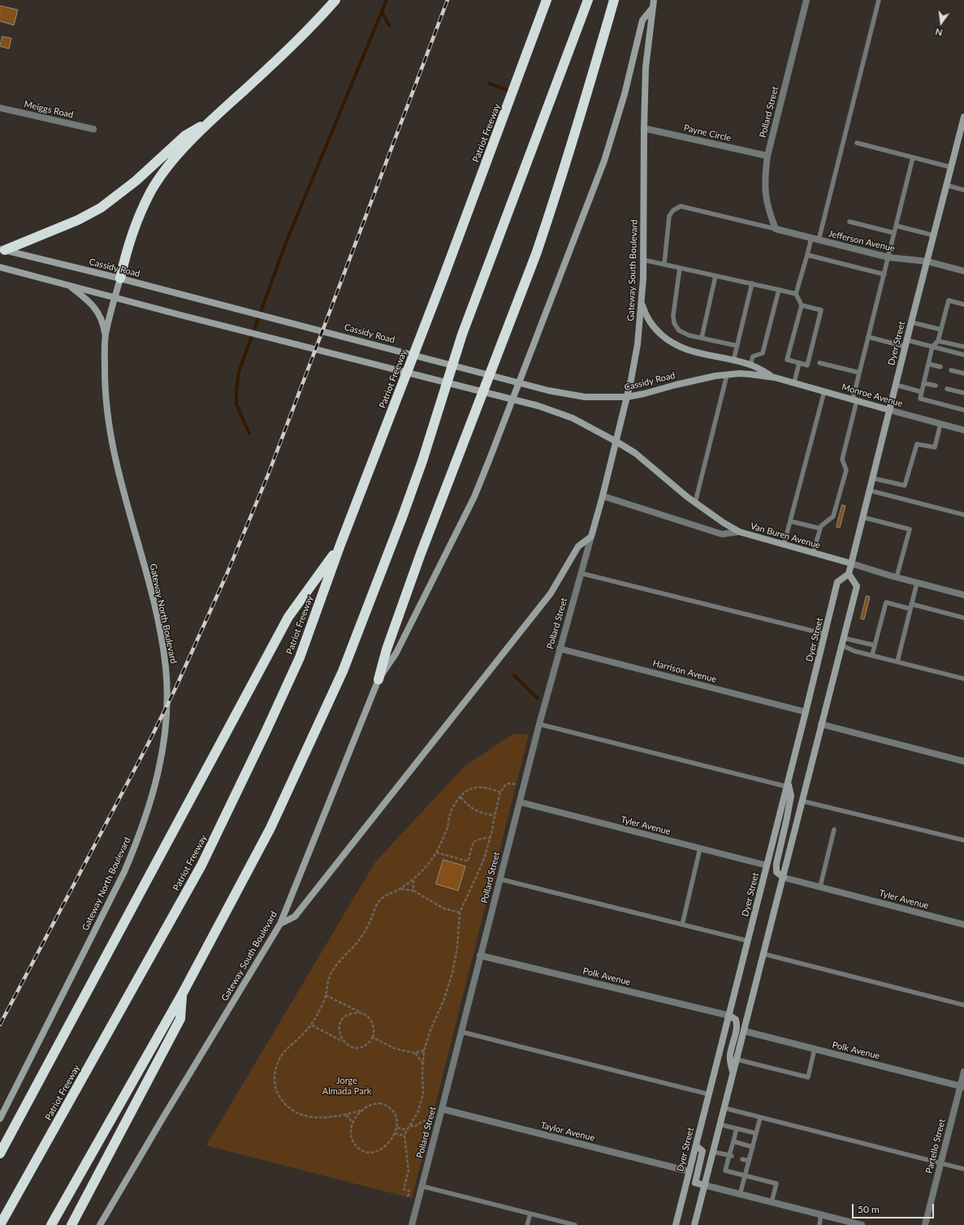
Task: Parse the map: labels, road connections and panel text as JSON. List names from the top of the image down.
{
  "streets": {
    "highway": ["Patriot Freeway"],
    "main road": [
      "Cassidy Road",
      "Gateway South Boulevard",
      "Dyer Street",
      "Monroe Avenue",
      "Van Buren Avenue",
      "Gateway North Boulevard"
    ],
    "street": [
      "Meiggs Road",
      "Pollard Street",
      "Payne Circle",
      "Jefferson Avenue",
      "Harrison Avenue",
      "Tyler Avenue",
      "Polk Avenue",
      "Taylor Avenue",
      "Partello Street"
    ]
  },
  "crossings": [
    ["Pollard Street", "Payne Circle"],
    ["Pollard Street", "Jefferson Avenue"],
    ["Pollard Street", "Gateway South Boulevard"],
    ["Pollard Street", "Harrison Avenue"],
    ["Pollard Street", "Tyler Avenue"],
    ["Pollard Street", "Polk Avenue"],
    ["Pollard Street", "Taylor Avenue"],
    ["Payne Circle", "Gateway South Boulevard"],
    ["Jefferson Avenue", "Dyer Street"],
    ["Cassidy Road", "Gateway South Boulevard"],
    ["Cassidy Road", "Monroe Avenue"],
    ["Cassidy Road", "Gateway North Boulevard"],
    ["Gateway South Boulevard", "Van Buren Avenue"],
    ["Dyer Street", "Monroe Avenue"],
    ["Dyer Street", "Van Buren Avenue"],
    ["Dyer Street", "Harrison Avenue"],
    ["Dyer Street", "Tyler Avenue"],
    ["Dyer Street", "Polk Avenue"],
    ["Dyer Street", "Taylor Avenue"],
    ["Polk Avenue", "Partello Street"]
  ],
  "parks": ["Jorge Almada Park"],
  "scale_bar": "50 m",
  "north": "bottom"
}
